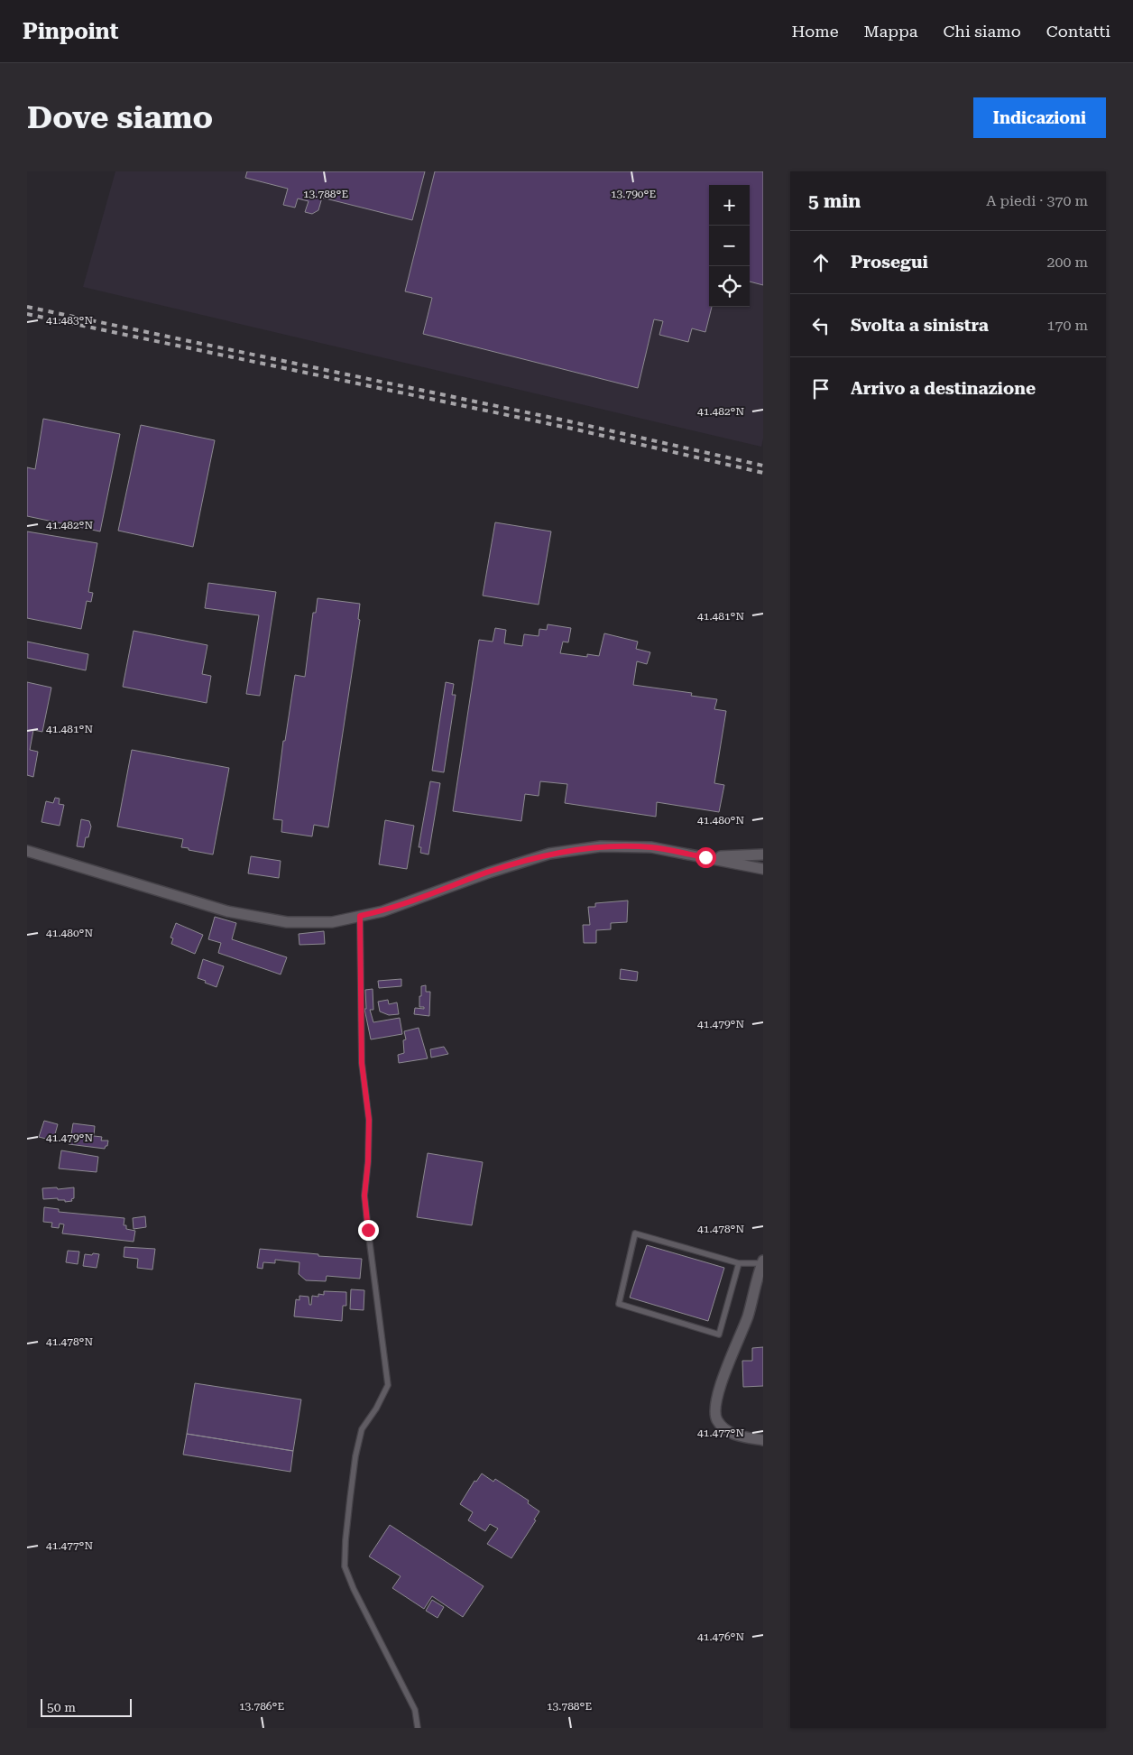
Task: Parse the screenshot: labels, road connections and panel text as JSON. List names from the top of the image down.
{
  "scale_bar": "50 m",
  "page": {
    "header": "Pinpoint",
    "nav": [
      "Home",
      "Mappa",
      "Chi siamo",
      "Contatti"
    ],
    "buttons": "Indicazioni",
    "title": "Dove siamo",
    "heading": ["5 min", "A piedi · 370 m"],
    "map_buttons": ["+", "−"],
    "list": [
      ["Prosegui", "200 m"],
      ["Svolta a sinistra", "170 m"],
      "Arrivo a destinazione"
    ],
    "scale": "50 m"
  },
  "coordinates": [
    "13.788°E",
    "13.790°E",
    "41.483°N",
    "41.482°N",
    "41.481°N",
    "41.480°N",
    "41.479°N",
    "41.478°N",
    "41.477°N",
    "41.476°N",
    "13.786°E"
  ]
}
